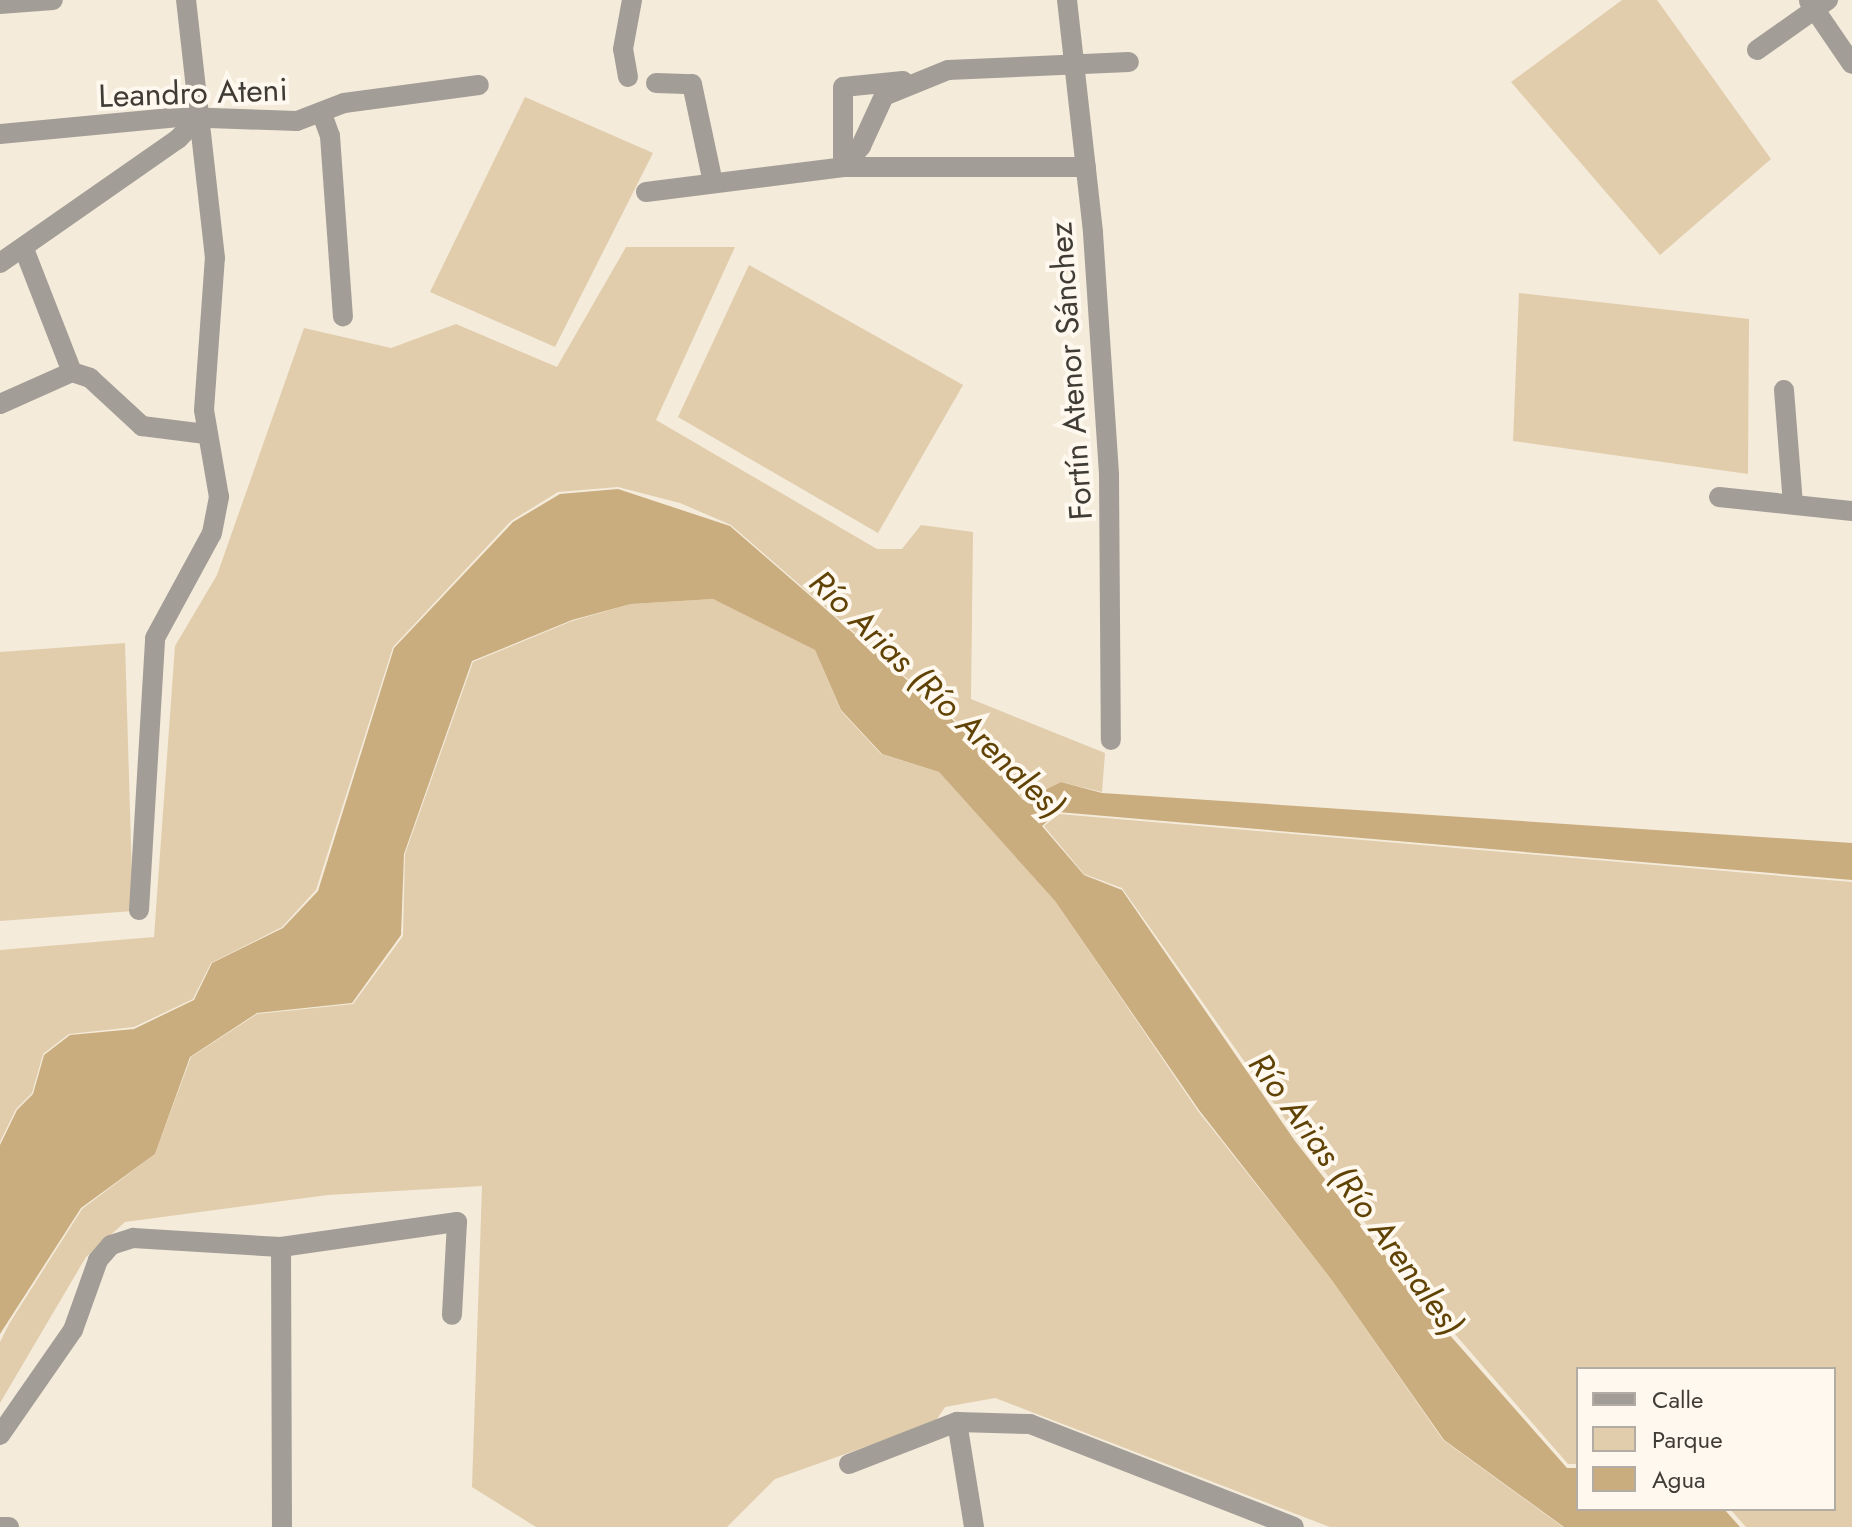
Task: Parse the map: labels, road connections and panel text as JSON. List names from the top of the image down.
{
  "streets": {
    "street": ["Leandro Ateni", "Fortín Atenor Sánchez"]
  },
  "water": ["Río Arias (Río Arenales)"],
  "legend": ["Calle", "Parque", "Agua"]
}
